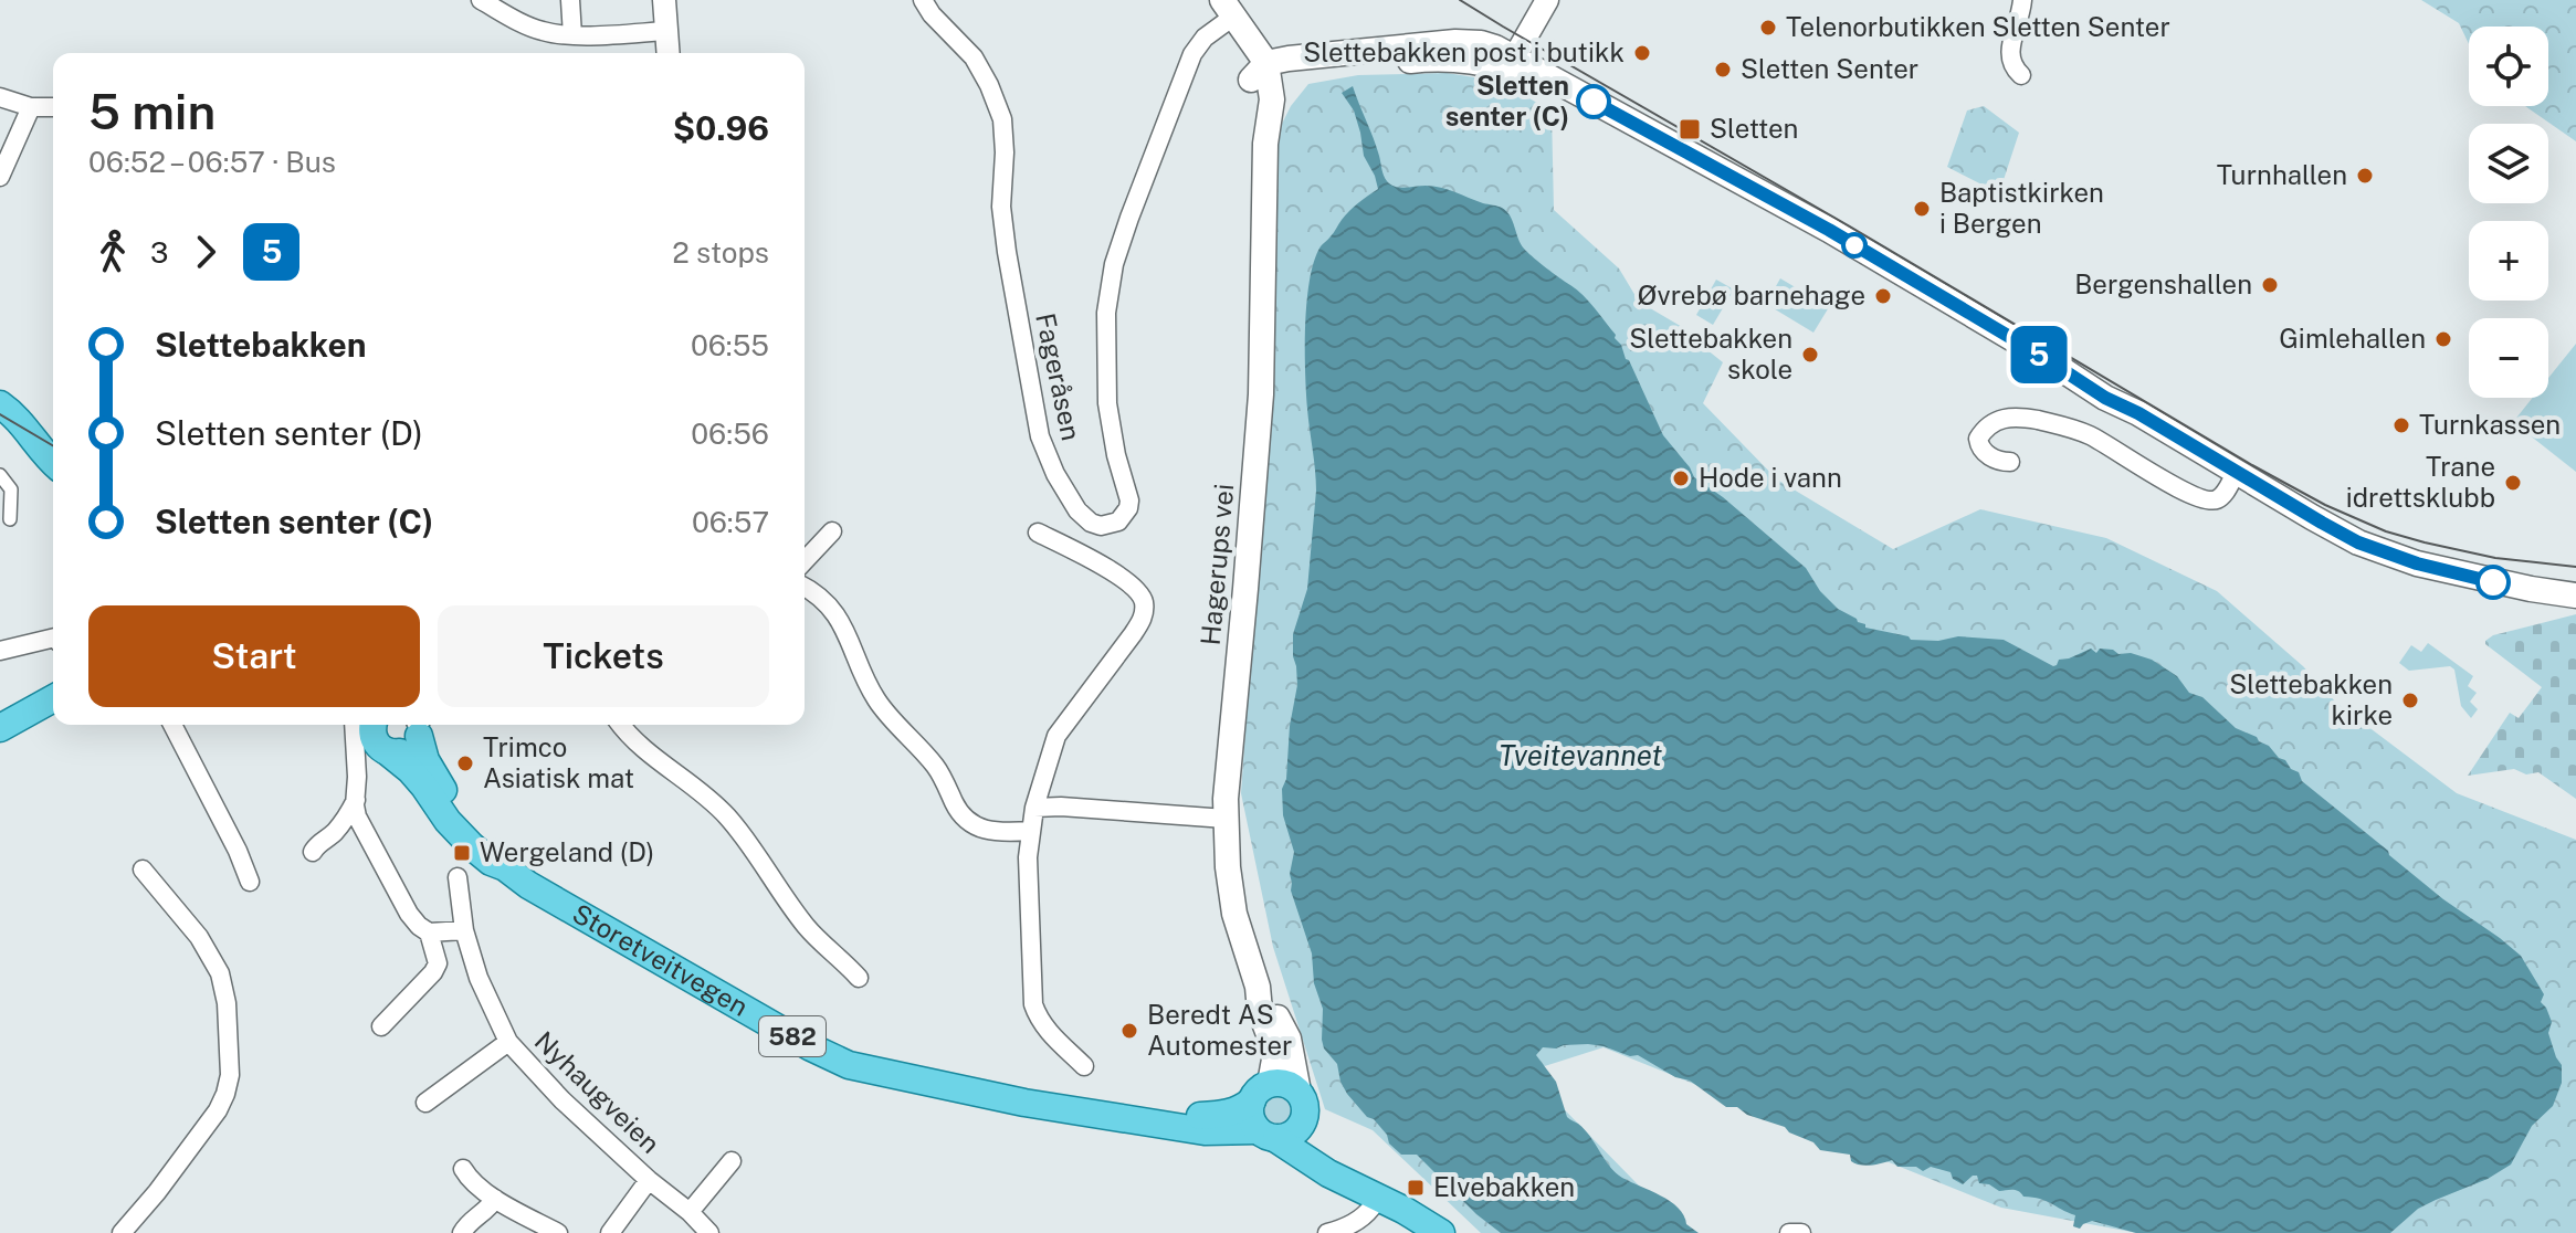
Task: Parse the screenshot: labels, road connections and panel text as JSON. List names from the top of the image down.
{
  "streets": {
    "main road": ["Hagerups vei", "Storetveitvegen", "582"],
    "street": ["Fageråsen", "Nyhaugveien"]
  },
  "crossings": [
    ["Fageråsen", "Hagerups vei"],
    ["Hagerups vei", "Storetveitvegen"],
    ["Storetveitvegen", "582"]
  ],
  "water": ["Tveitevannet"],
  "places": {
    "other": [
      "Telenorbutikken Sletten Senter",
      "Slettebakken post i butikk",
      "Sletten Senter",
      "Sletten senter (C)",
      "Turnhallen",
      "Baptistkirken i Bergen",
      "Bergenshallen",
      "Øvrebø barnehage",
      "Gimlehallen",
      "Slettebakken skole",
      "Turnkassen",
      "Hode i vann",
      "Trane idrettsklubb",
      "Slettebakken kirke",
      "Trimco Asiatisk mat",
      "Beredt AS Automester"
    ],
    "transit": ["Sletten", "Wergeland (D)", "Elvebakken"]
  },
  "lines": ["bus line 5"],
  "page": {
    "on_map": "5",
    "map_buttons": ["+", "−"],
    "heading": ["5 min", "06:52 – 06:57 · Bus", "$0.96"],
    "legs": ["3", "5", "2 stops"],
    "list": [
      {
        "name": "Slettebakken",
        "value": "06:55"
      },
      {
        "name": "Sletten senter (D)",
        "value": "06:56"
      },
      {
        "name": "Sletten senter (C)",
        "value": "06:57"
      }
    ],
    "buttons": ["Start", "Tickets"]
  }
}
